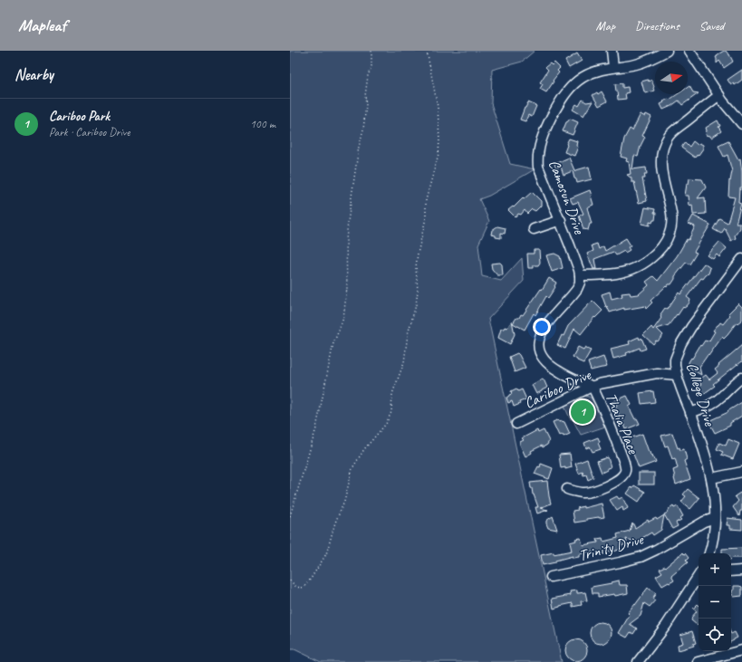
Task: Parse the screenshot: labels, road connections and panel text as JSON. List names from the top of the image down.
{
  "streets": {
    "street": [
      "Camosun Drive",
      "Cariboo Drive",
      "College Drive",
      "Thalia Place",
      "Trinity Drive"
    ]
  },
  "crossings": [
    ["Cariboo Drive", "College Drive"],
    ["Cariboo Drive", "Thalia Place"],
    ["College Drive", "Trinity Drive"]
  ],
  "north": "right",
  "page": {
    "header": "Mapleaf",
    "nav": ["Map", "Directions", "Saved"],
    "heading": "Nearby",
    "list": [
      {
        "mark": "1",
        "name": "Cariboo Park",
        "note": "Park · Cariboo Drive",
        "value": "100 m"
      }
    ],
    "pins": "1",
    "map_buttons": ["+", "−"]
  }
}
